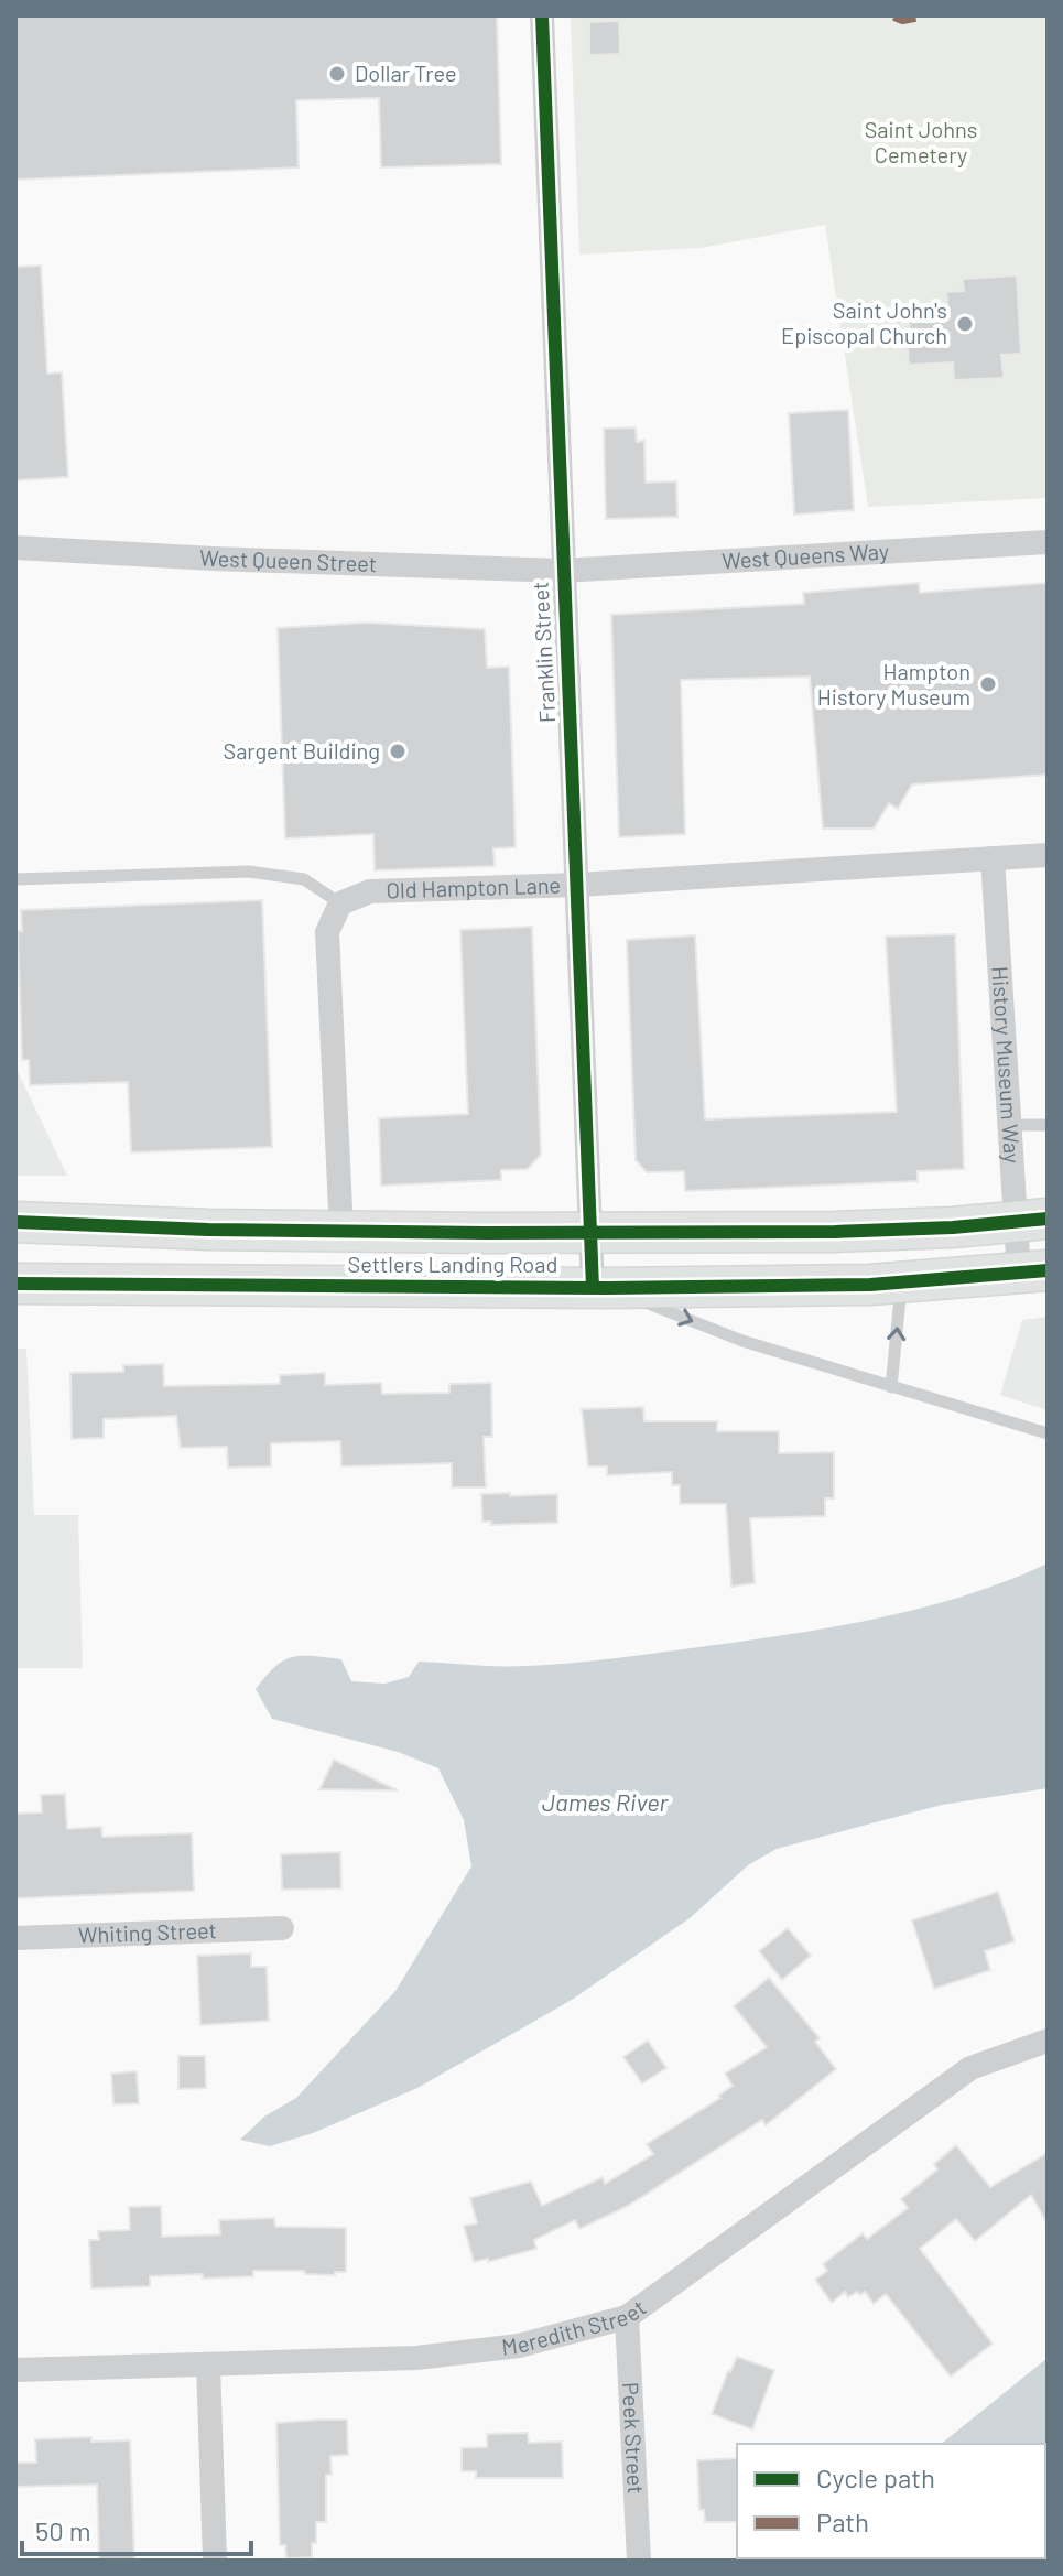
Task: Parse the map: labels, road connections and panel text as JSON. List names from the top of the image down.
{
  "streets": {
    "main road": ["Settlers Landing Road"],
    "street": [
      "West Queens Way",
      "West Queen Street",
      "Franklin Street",
      "Old Hampton Lane",
      "History Museum Way",
      "Whiting Street",
      "Meredith Street",
      "Peek Street"
    ]
  },
  "crossings": [
    ["West Queens Way", "West Queen Street"],
    ["West Queens Way", "Franklin Street"],
    ["West Queen Street", "Franklin Street"],
    ["Franklin Street", "Old Hampton Lane"],
    ["Franklin Street", "Settlers Landing Road"],
    ["Old Hampton Lane", "History Museum Way"],
    ["History Museum Way", "Settlers Landing Road"],
    ["Meredith Street", "Peek Street"]
  ],
  "water": ["James River"],
  "parks": ["Saint Johns Cemetery"],
  "places": [
    "Dollar Tree",
    "Saint John's Episcopal Church",
    "Hampton History Museum",
    "Sargent Building"
  ],
  "legend": ["Cycle path", "Path"],
  "scale_bar": "50 m"
}
